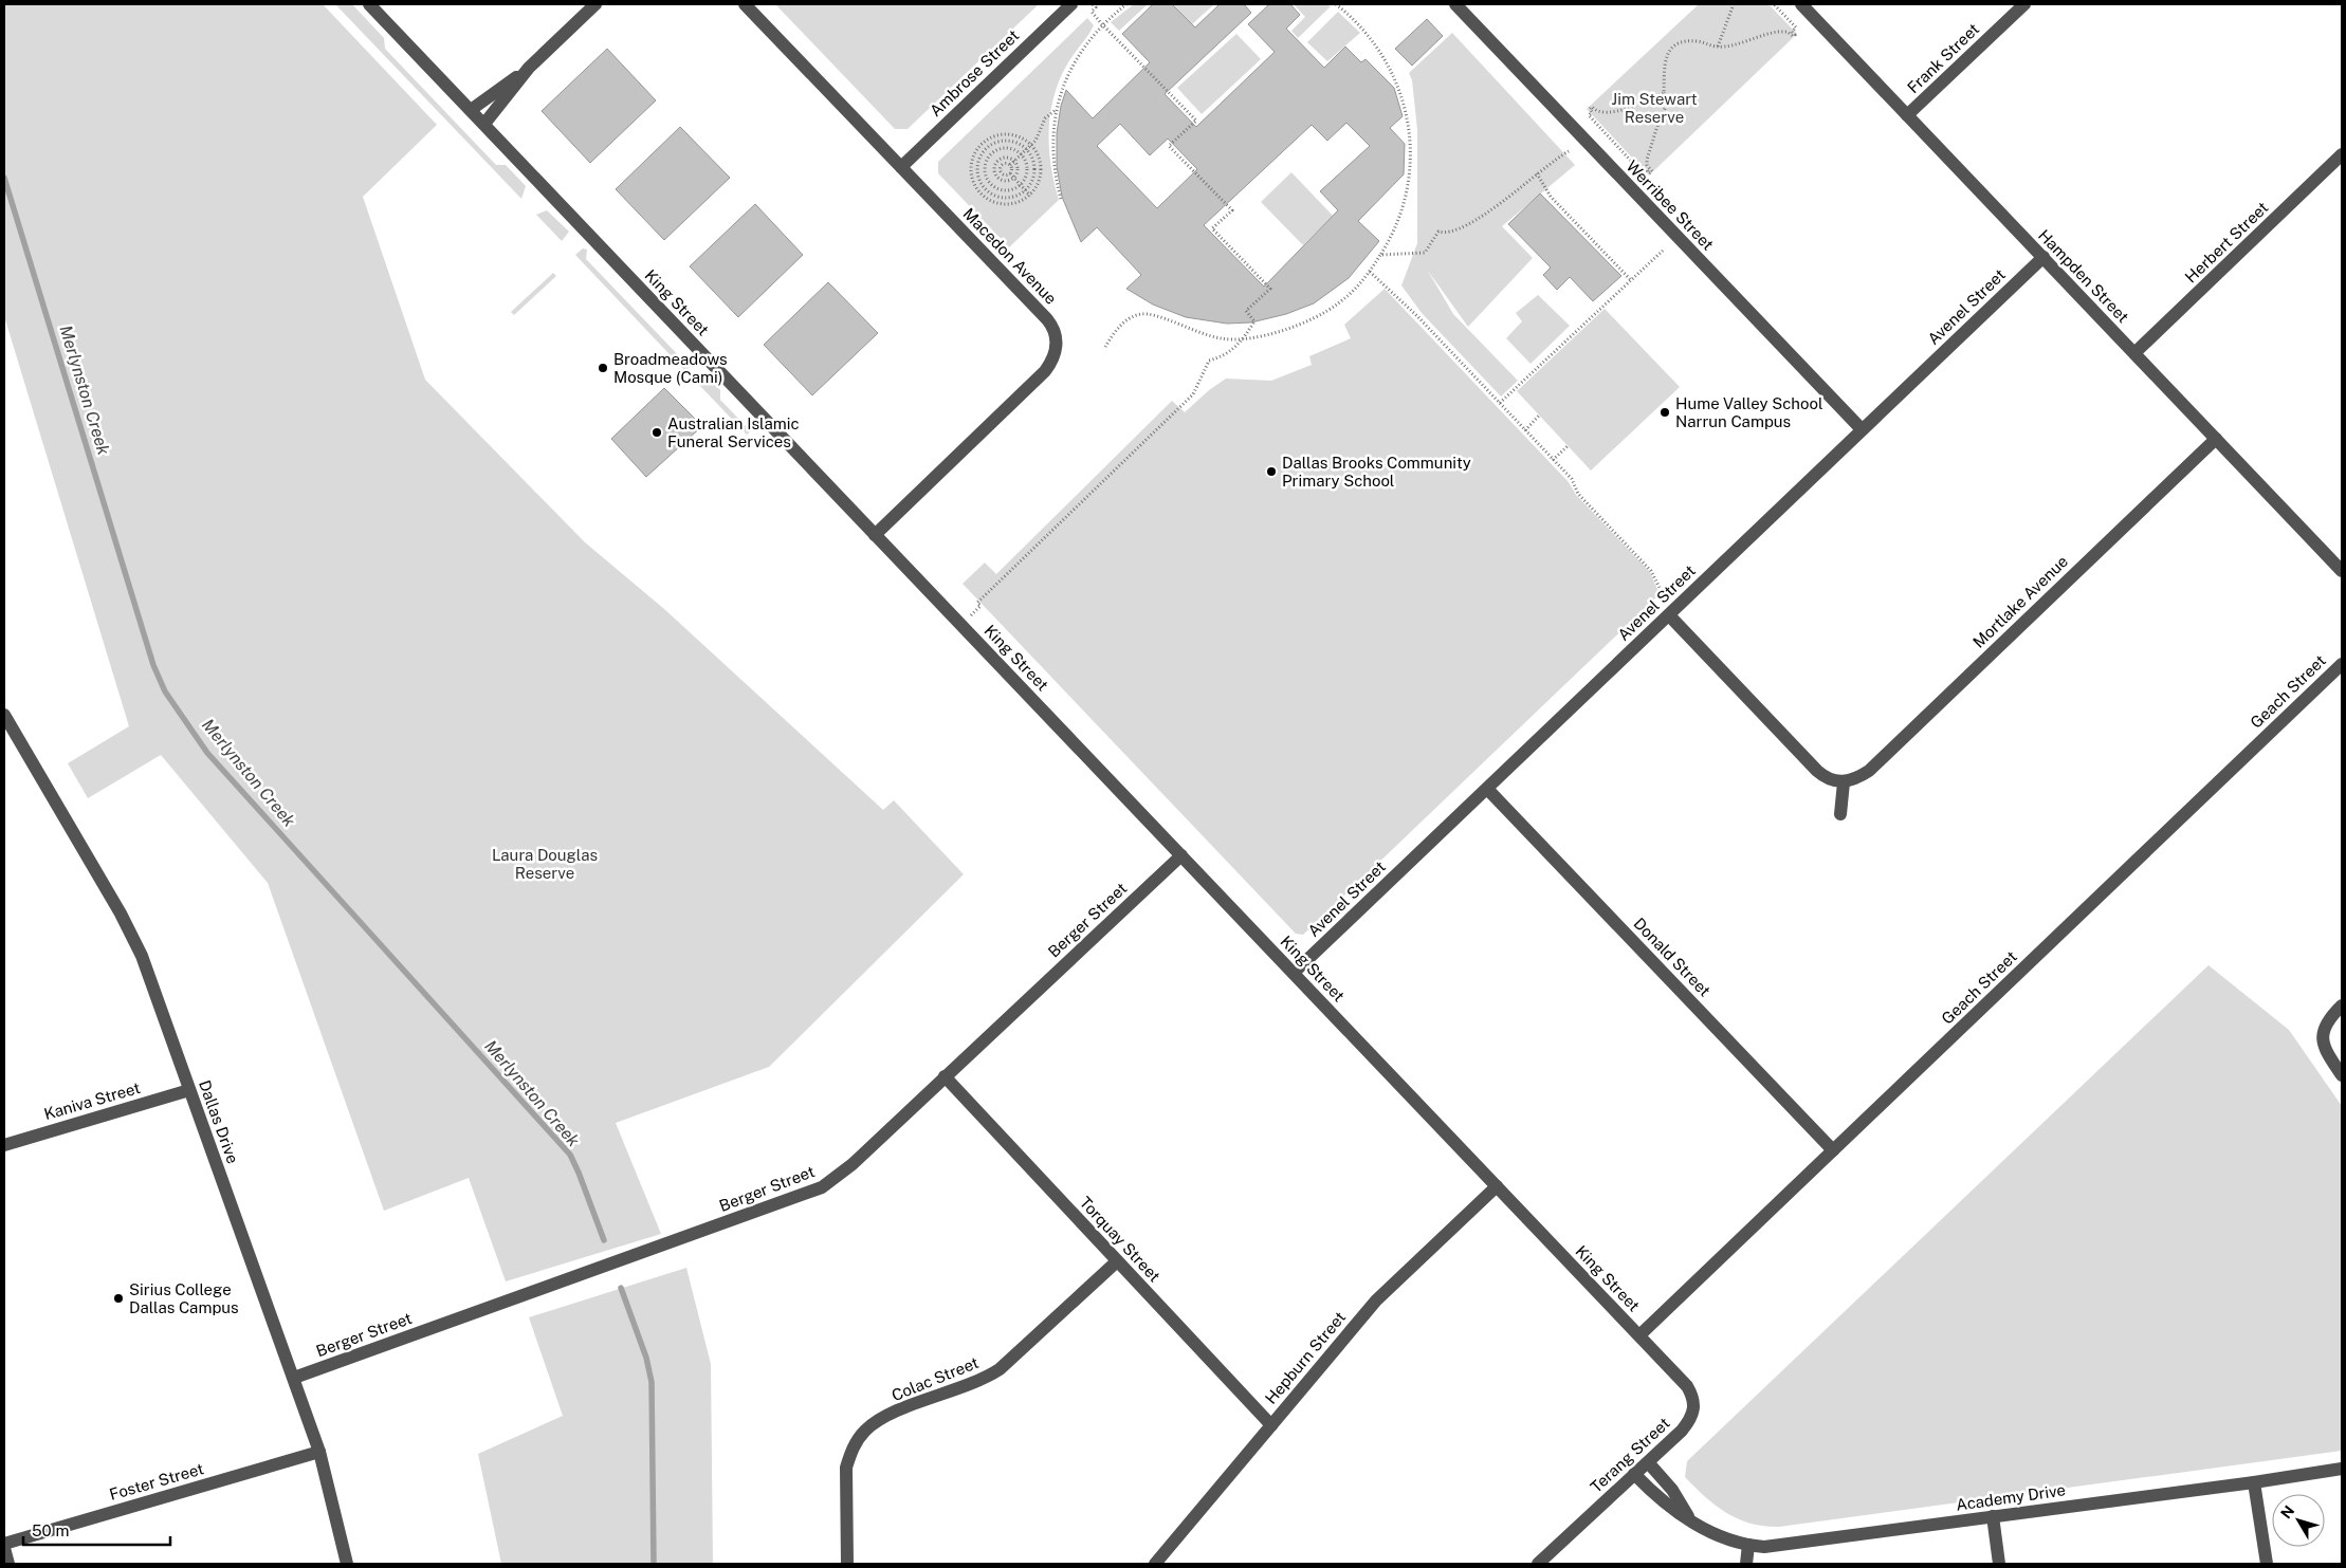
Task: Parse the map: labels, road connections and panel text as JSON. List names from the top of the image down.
{
  "streets": {
    "street": [
      "Frank Street",
      "Ambrose Street",
      "Werribee Street",
      "Herbert Street",
      "Macedon Avenue",
      "Hampden Street",
      "King Street",
      "Avenel Street",
      "Mortlake Avenue",
      "Geach Street",
      "Berger Street",
      "Donald Street",
      "Kaniva Street",
      "Dallas Drive",
      "Torquay Street",
      "Hepburn Street",
      "Colac Street",
      "Terang Street",
      "Foster Street",
      "Academy Drive"
    ]
  },
  "crossings": [
    ["Frank Street", "Hampden Street"],
    ["Ambrose Street", "Macedon Avenue"],
    ["Werribee Street", "Avenel Street"],
    ["Herbert Street", "Hampden Street"],
    ["Macedon Avenue", "King Street"],
    ["Hampden Street", "Avenel Street"],
    ["Hampden Street", "Mortlake Avenue"],
    ["King Street", "Avenel Street"],
    ["King Street", "Geach Street"],
    ["King Street", "Berger Street"],
    ["King Street", "Hepburn Street"],
    ["King Street", "Terang Street"],
    ["Avenel Street", "Donald Street"],
    ["Geach Street", "Donald Street"],
    ["Geach Street", "Terang Street"],
    ["Berger Street", "Dallas Drive"],
    ["Berger Street", "Torquay Street"],
    ["Kaniva Street", "Dallas Drive"],
    ["Dallas Drive", "Foster Street"],
    ["Torquay Street", "Hepburn Street"],
    ["Torquay Street", "Colac Street"],
    ["Terang Street", "Academy Drive"]
  ],
  "water": ["Merlynston Creek"],
  "parks": ["Jim Stewart Reserve", "Laura Douglas Reserve"],
  "places": [
    "Broadmeadows Mosque (Cami)",
    "Hume Valley School Narrun Campus",
    "Australian Islamic Funeral Services",
    "Dallas Brooks Community Primary School",
    "Sirius College Dallas Campus"
  ],
  "scale_bar": "50 m",
  "north": "top left"
}
